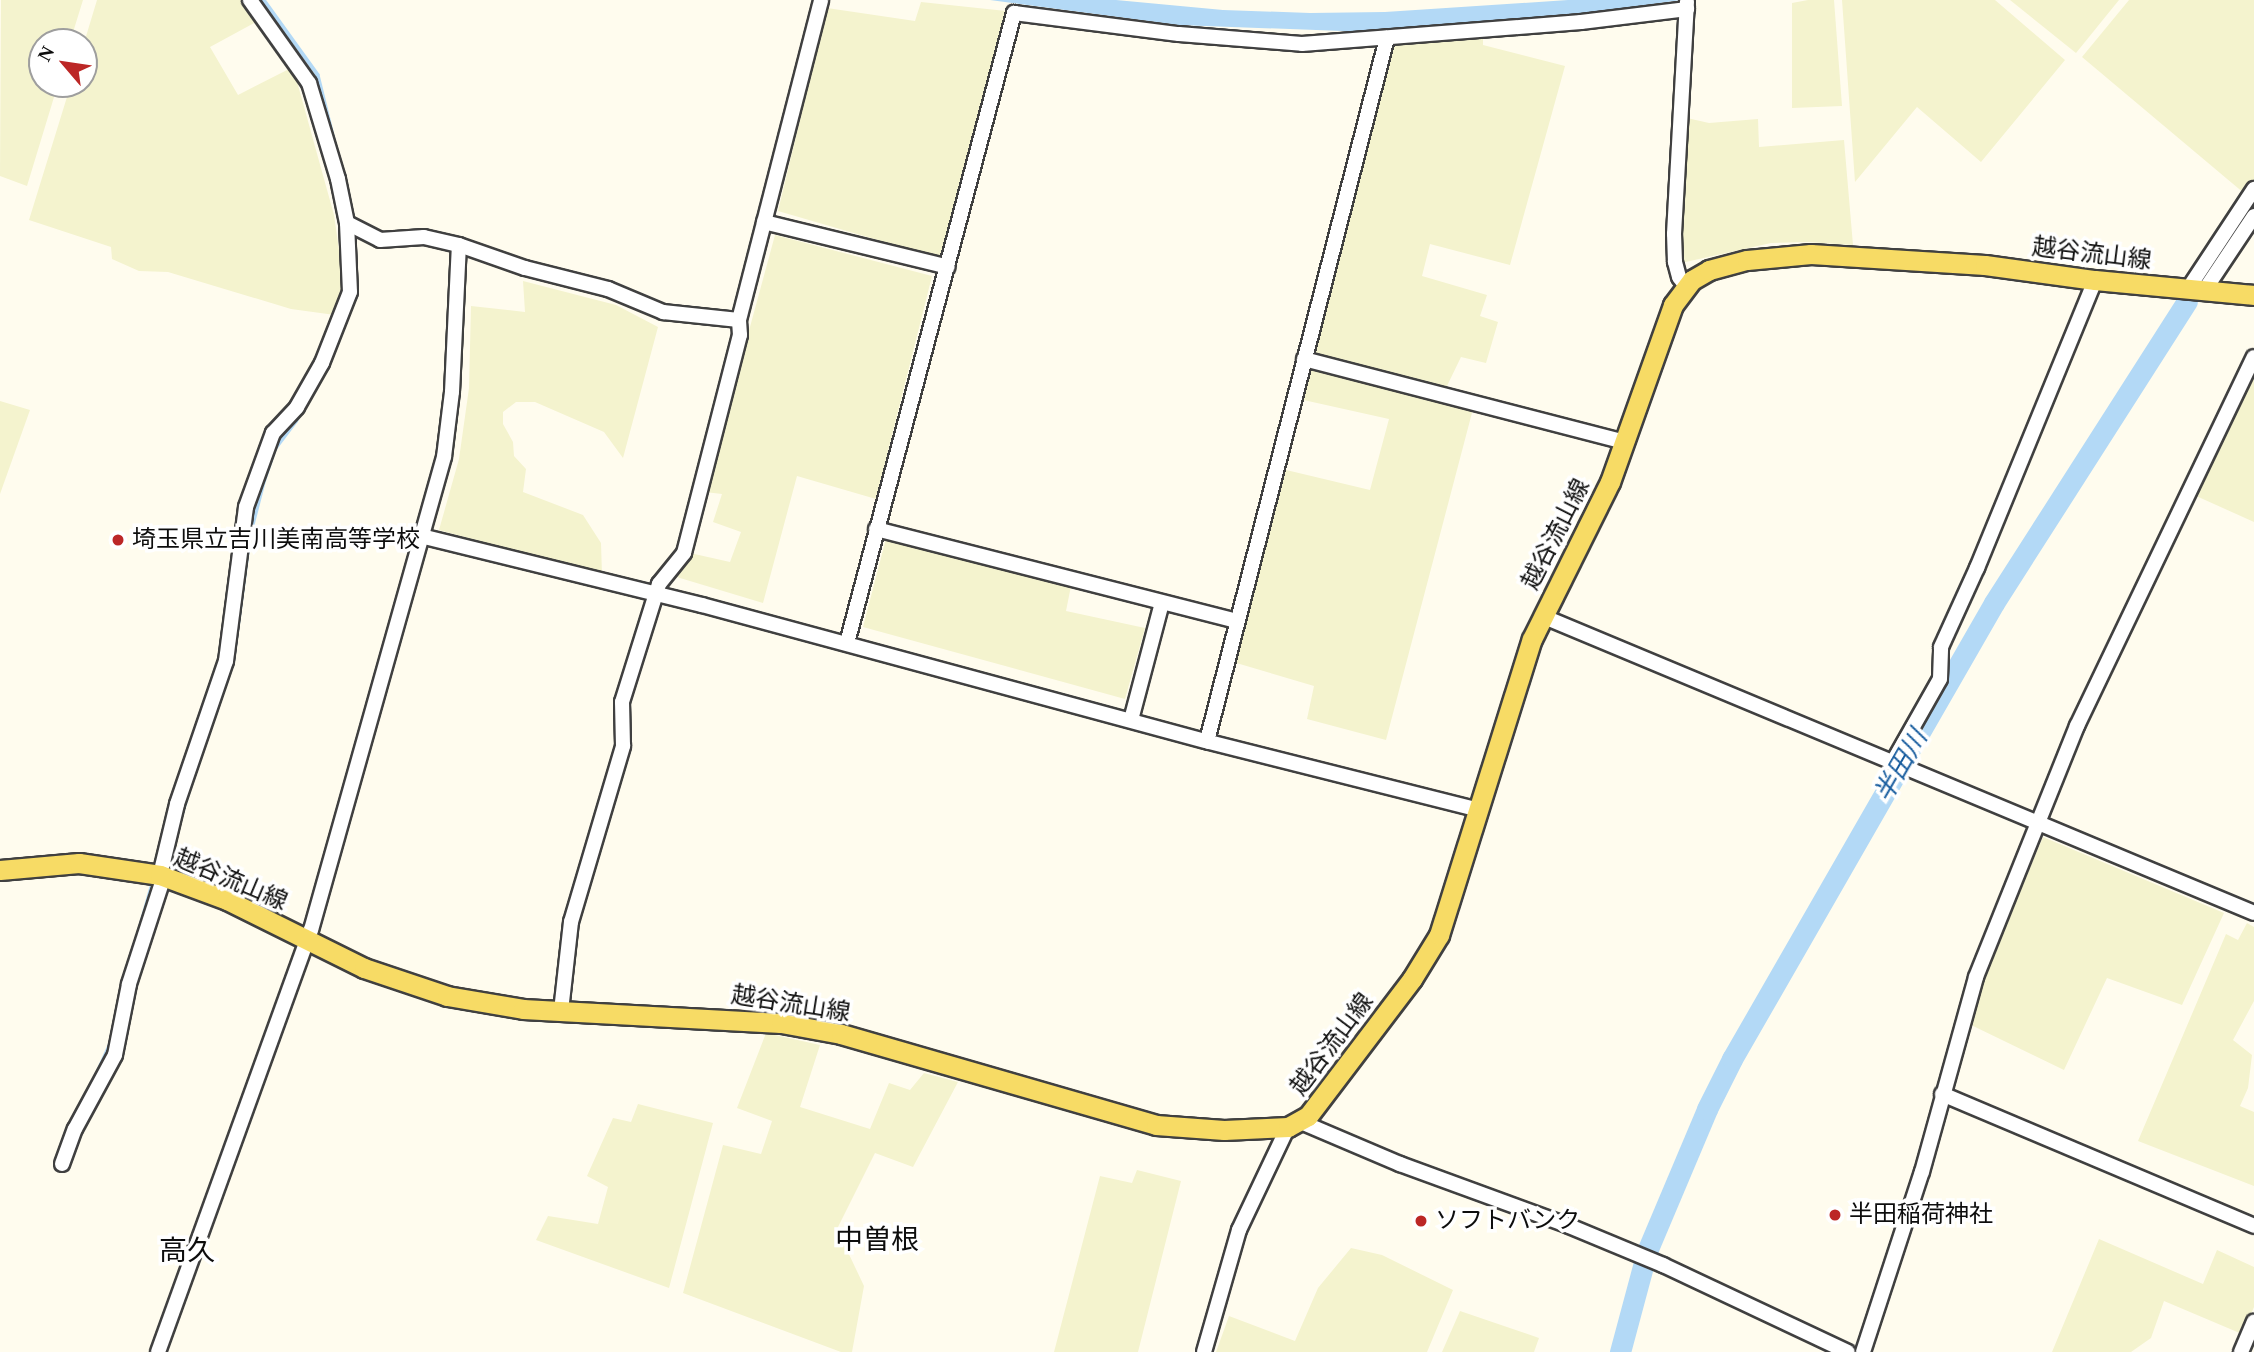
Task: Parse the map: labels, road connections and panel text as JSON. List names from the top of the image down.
{
  "streets": {
    "main road": ["越谷流山線"]
  },
  "districts": ["中曽根", "高久"],
  "water": ["半田川"],
  "places": ["埼玉県立吉川美南高等学校", "半田稲荷神社", "ソフトバンク"],
  "north": "top left"
}
